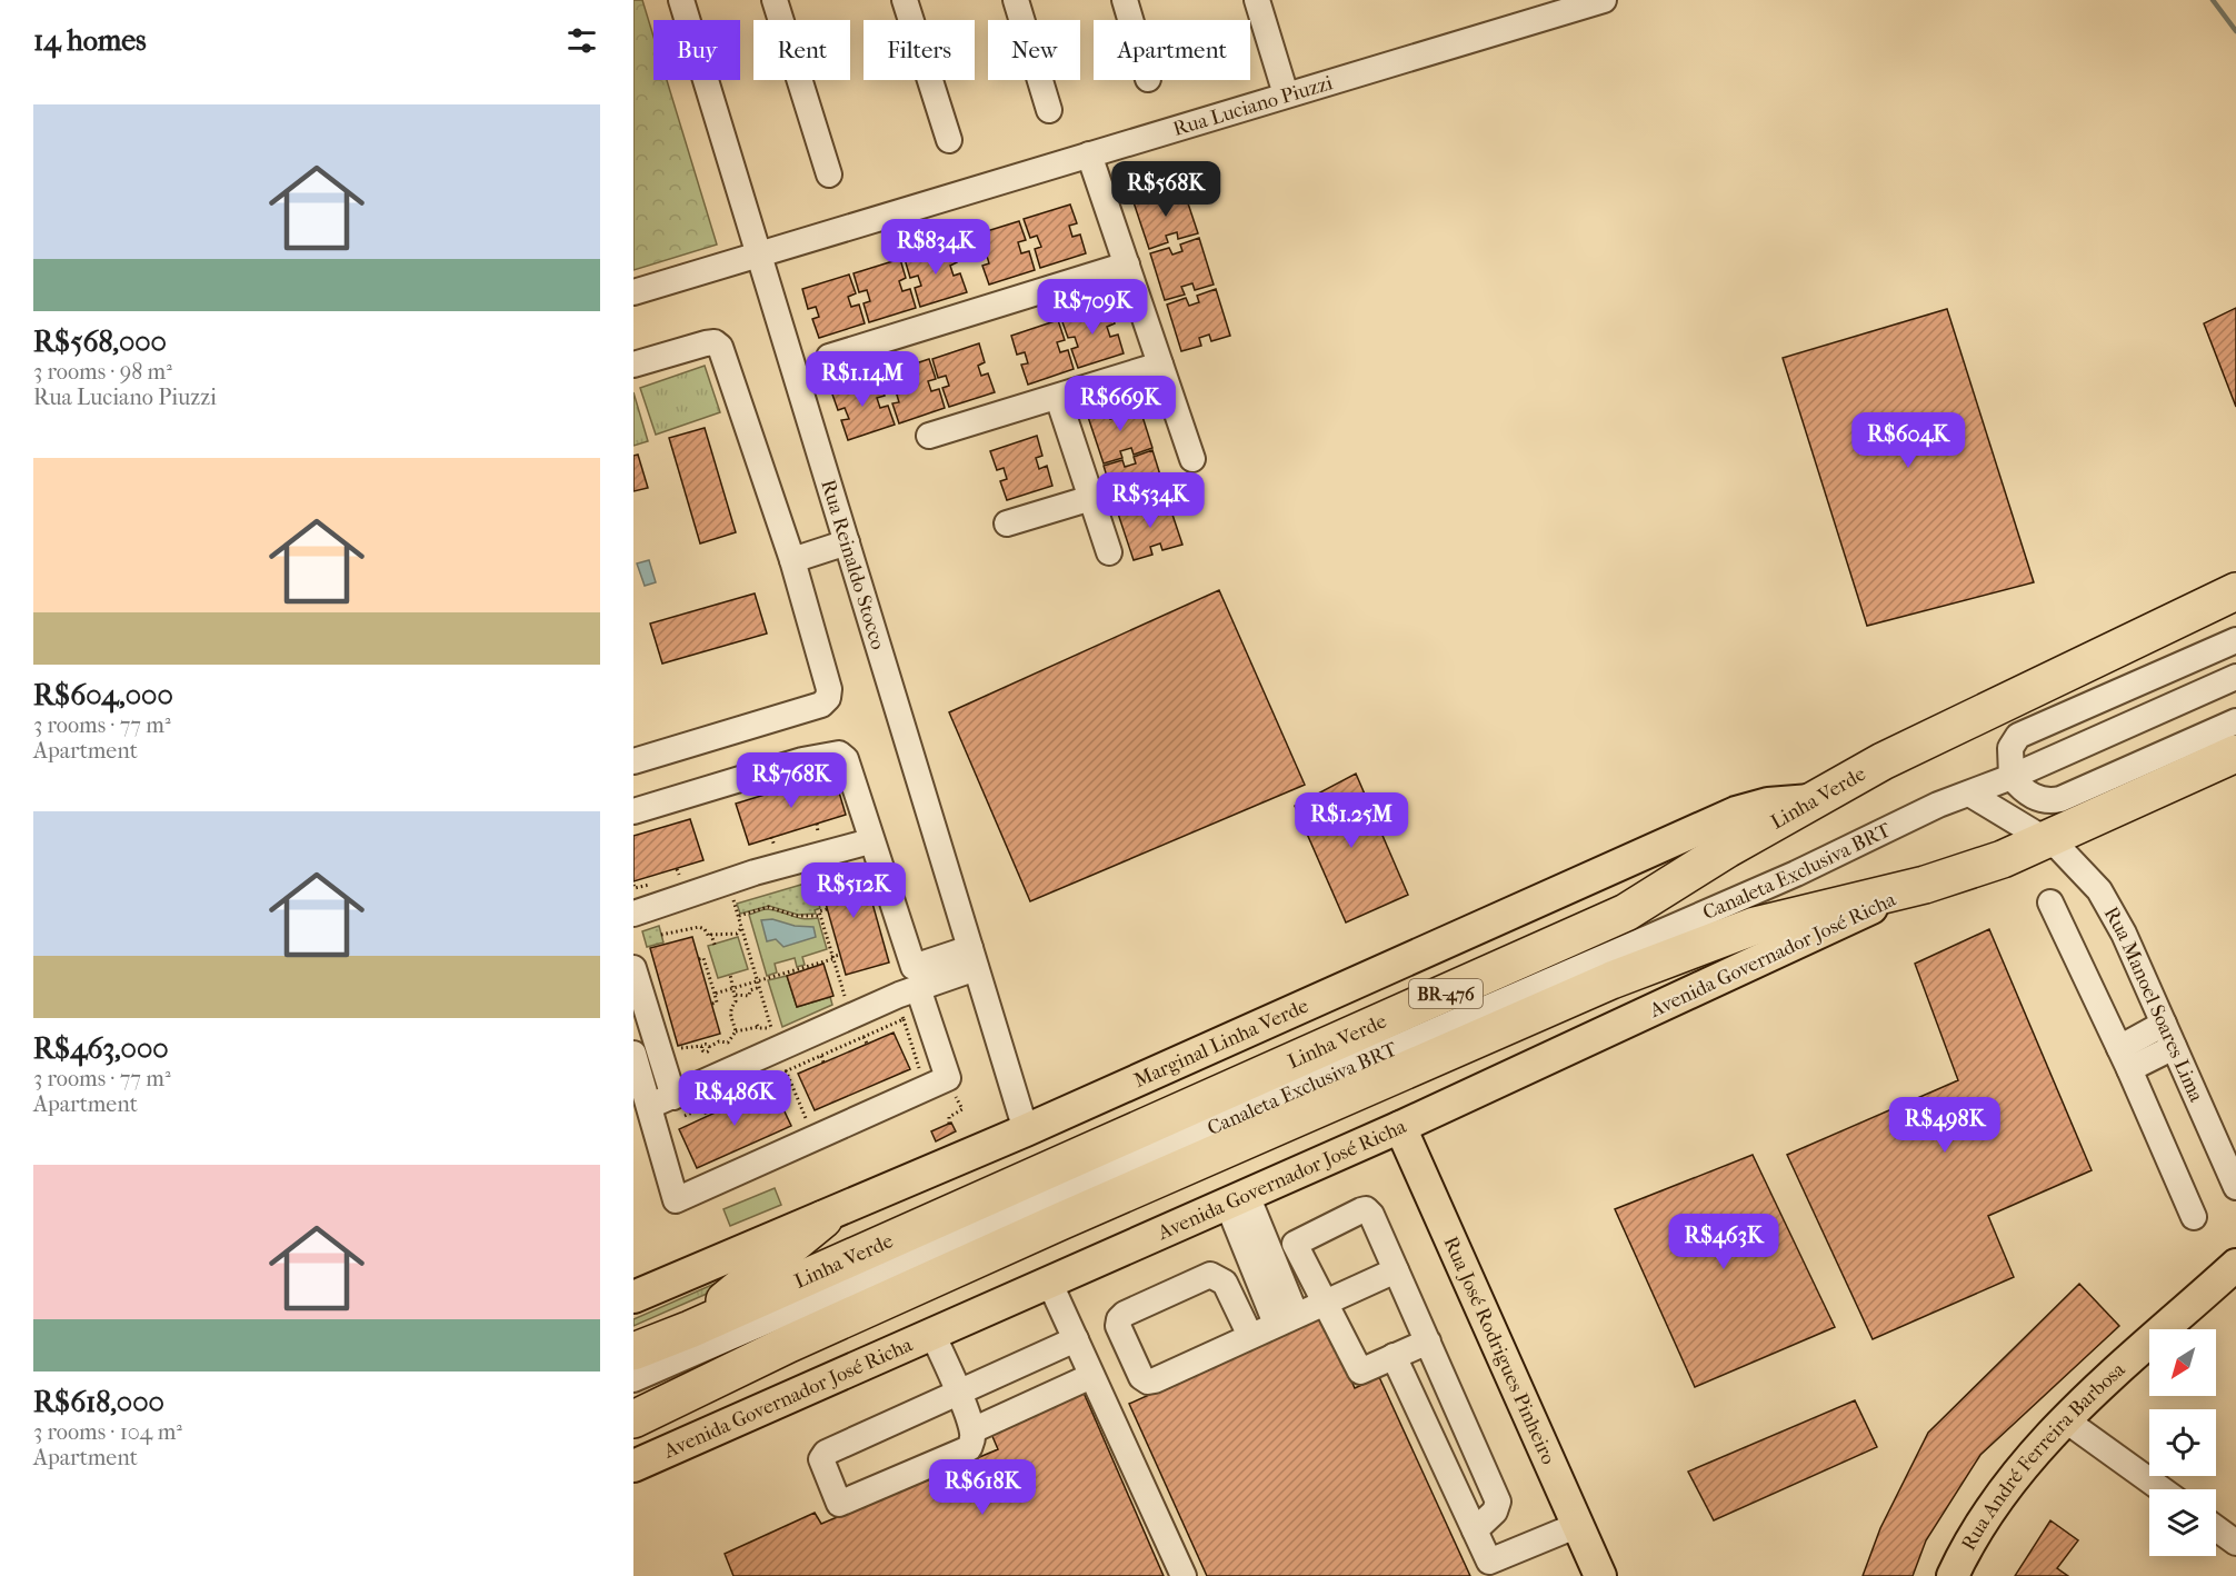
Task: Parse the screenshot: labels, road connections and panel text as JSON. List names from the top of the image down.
{
  "streets": {
    "highway": ["Linha Verde", "BR-476"],
    "main road": [
      "Avenida Governador José Richa",
      "Marginal Linha Verde",
      "Rua José Rodrigues Pinheiro",
      "Rua André Ferreira Barbosa"
    ],
    "street": [
      "Rua Luciano Piuzzi",
      "Rua Reinaldo Stocco",
      "Canaleta Exclusiva BRT",
      "Rua Manoel Soares Lima"
    ]
  },
  "crossings": [
    ["Rua Luciano Piuzzi", "Rua Reinaldo Stocco"],
    ["Rua Reinaldo Stocco", "Marginal Linha Verde"],
    ["Linha Verde", "Marginal Linha Verde"],
    ["Avenida Governador José Richa", "BR-476"],
    ["Avenida Governador José Richa", "Rua José Rodrigues Pinheiro"],
    ["BR-476", "Rua Manoel Soares Lima"]
  ],
  "north": "bottom left",
  "page": {
    "heading": "14 homes",
    "chip": [
      "Buy",
      "Rent",
      "Filters",
      "New",
      "Apartment"
    ],
    "list": [
      {
        "name": "R$568,000",
        "note": "3 rooms · 98 m² · Rua Luciano Piuzzi"
      },
      {
        "name": "R$604,000",
        "note": "3 rooms · 77 m² · Apartment"
      },
      {
        "name": "R$463,000",
        "note": "3 rooms · 77 m² · Apartment"
      },
      {
        "name": "R$618,000",
        "note": "3 rooms · 104 m² · Apartment"
      }
    ],
    "price": [
      "R$568K",
      "R$834K",
      "R$709K",
      "R$1.14M",
      "R$669K",
      "R$604K",
      "R$534K",
      "R$768K",
      "R$1.25M",
      "R$512K",
      "R$486K",
      "R$498K",
      "R$463K",
      "R$618K"
    ]
  }
}
